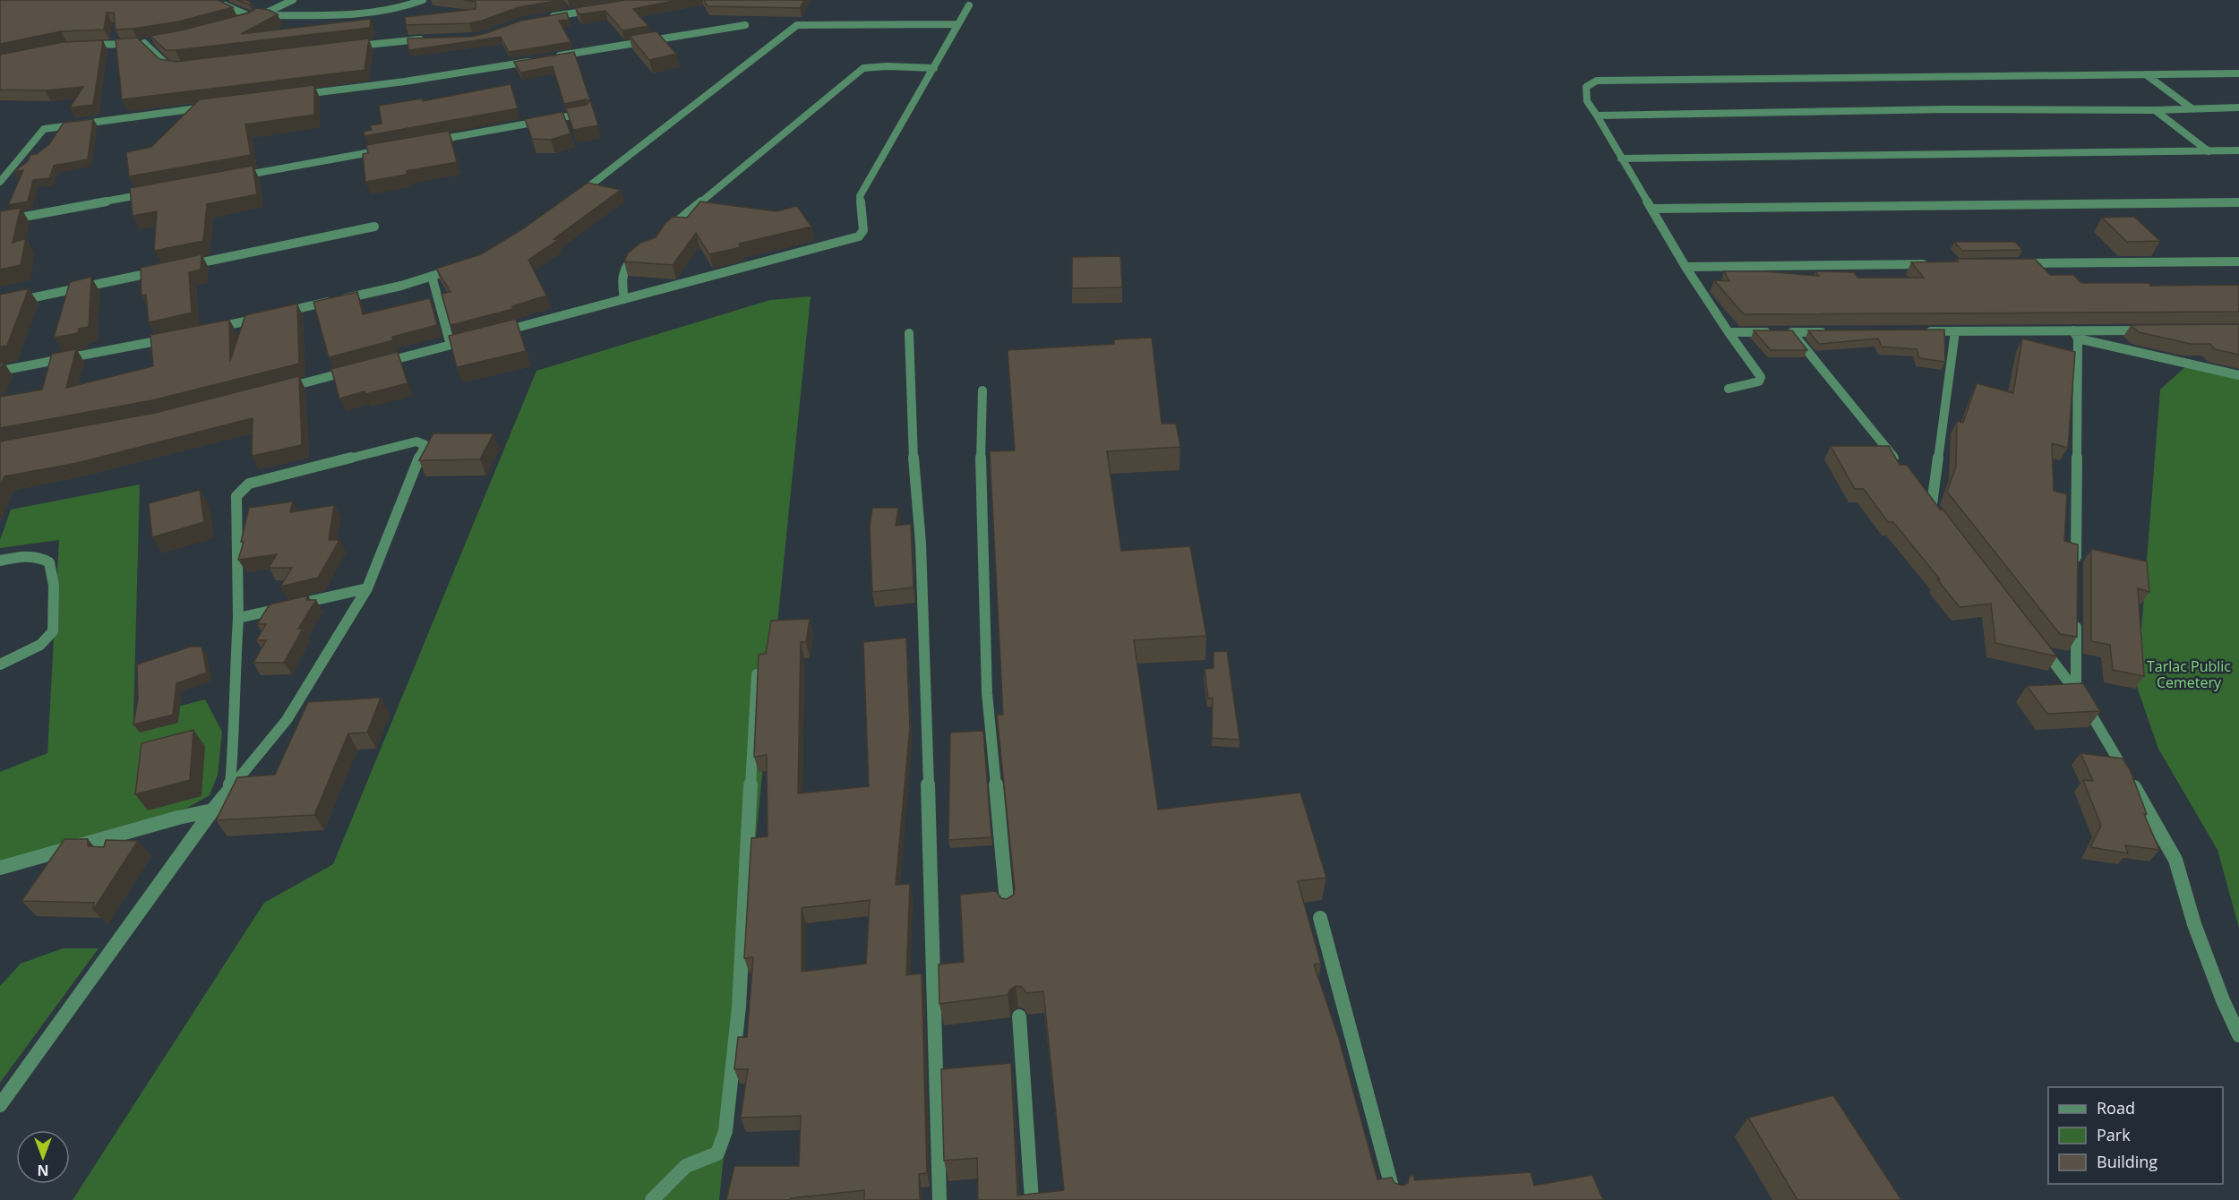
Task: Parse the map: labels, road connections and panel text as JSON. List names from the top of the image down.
{
  "parks": ["Tarlac Public Cemetery"],
  "legend": ["Road", "Park", "Building"],
  "north": "bottom"
}
